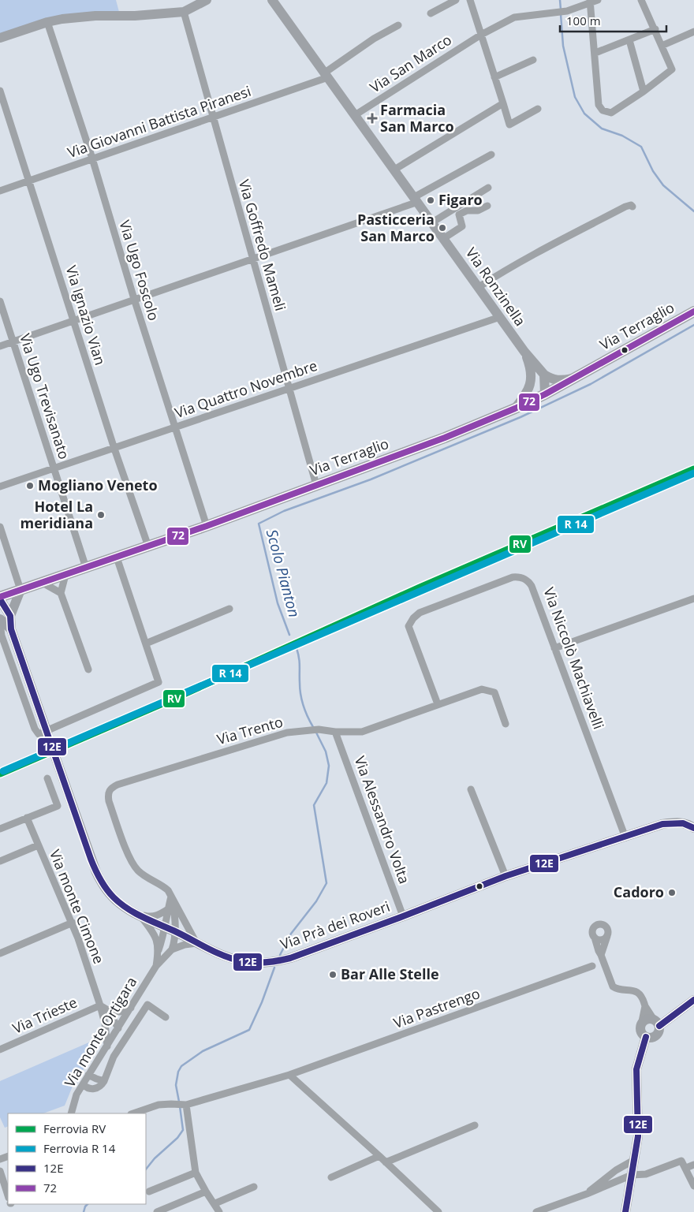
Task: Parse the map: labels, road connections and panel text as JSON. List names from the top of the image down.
{
  "streets": {
    "main road": ["Via Ronzinella", "Via Terraglio", "Via Prà dei Roveri"],
    "street": [
      "Via San Marco",
      "Via Giovanni Battista Piranesi",
      "Via Goffredo Mameli",
      "Via Ugo Foscolo",
      "Via Ignazio Vian",
      "Via Quattro Novembre",
      "Via Ugo Trevisanato",
      "Via Niccolò Machiavelli",
      "Via Trento",
      "Via Alessandro Volta",
      "Via monte Cimone",
      "Via Pastrengo",
      "Via Trieste",
      "Via monte Ortigara"
    ]
  },
  "crossings": [
    ["Via San Marco", "Via Ronzinella"],
    ["Via Giovanni Battista Piranesi", "Via Goffredo Mameli"],
    ["Via Giovanni Battista Piranesi", "Via Ugo Foscolo"],
    ["Via Giovanni Battista Piranesi", "Via Ronzinella"],
    ["Via Giovanni Battista Piranesi", "Via Ignazio Vian"],
    ["Via Goffredo Mameli", "Via Terraglio"],
    ["Via Goffredo Mameli", "Via Quattro Novembre"],
    ["Via Ugo Foscolo", "Via Terraglio"],
    ["Via Ugo Foscolo", "Via Quattro Novembre"],
    ["Via Ronzinella", "Via Quattro Novembre"],
    ["Via Ignazio Vian", "Via Terraglio"],
    ["Via Ignazio Vian", "Via Quattro Novembre"],
    ["Via Terraglio", "Via Ugo Trevisanato"],
    ["Via Quattro Novembre", "Via Ugo Trevisanato"],
    ["Via Niccolò Machiavelli", "Via Trento"],
    ["Via Niccolò Machiavelli", "Via Prà dei Roveri"],
    ["Via Trento", "Via Alessandro Volta"],
    ["Via Trento", "Via Prà dei Roveri"],
    ["Via Trento", "Via monte Ortigara"],
    ["Via Alessandro Volta", "Via Prà dei Roveri"],
    ["Via monte Cimone", "Via Trieste"],
    ["Via monte Cimone", "Via monte Ortigara"],
    ["Via Prà dei Roveri", "Via monte Ortigara"]
  ],
  "water": ["Scolo Pianton"],
  "places": {
    "health": ["Farmacia San Marco"],
    "other": [
      "Figaro",
      "Pasticceria San Marco",
      "Mogliano Veneto",
      "Hotel La meridiana",
      "Cadoro",
      "Bar Alle Stelle"
    ]
  },
  "lines": ["transit line 72", "rail line RV", "transit line 12E"],
  "legend": [
    "Ferrovia RV",
    "Ferrovia R 14",
    "12E",
    "72"
  ],
  "scale_bar": "100 m"
}
